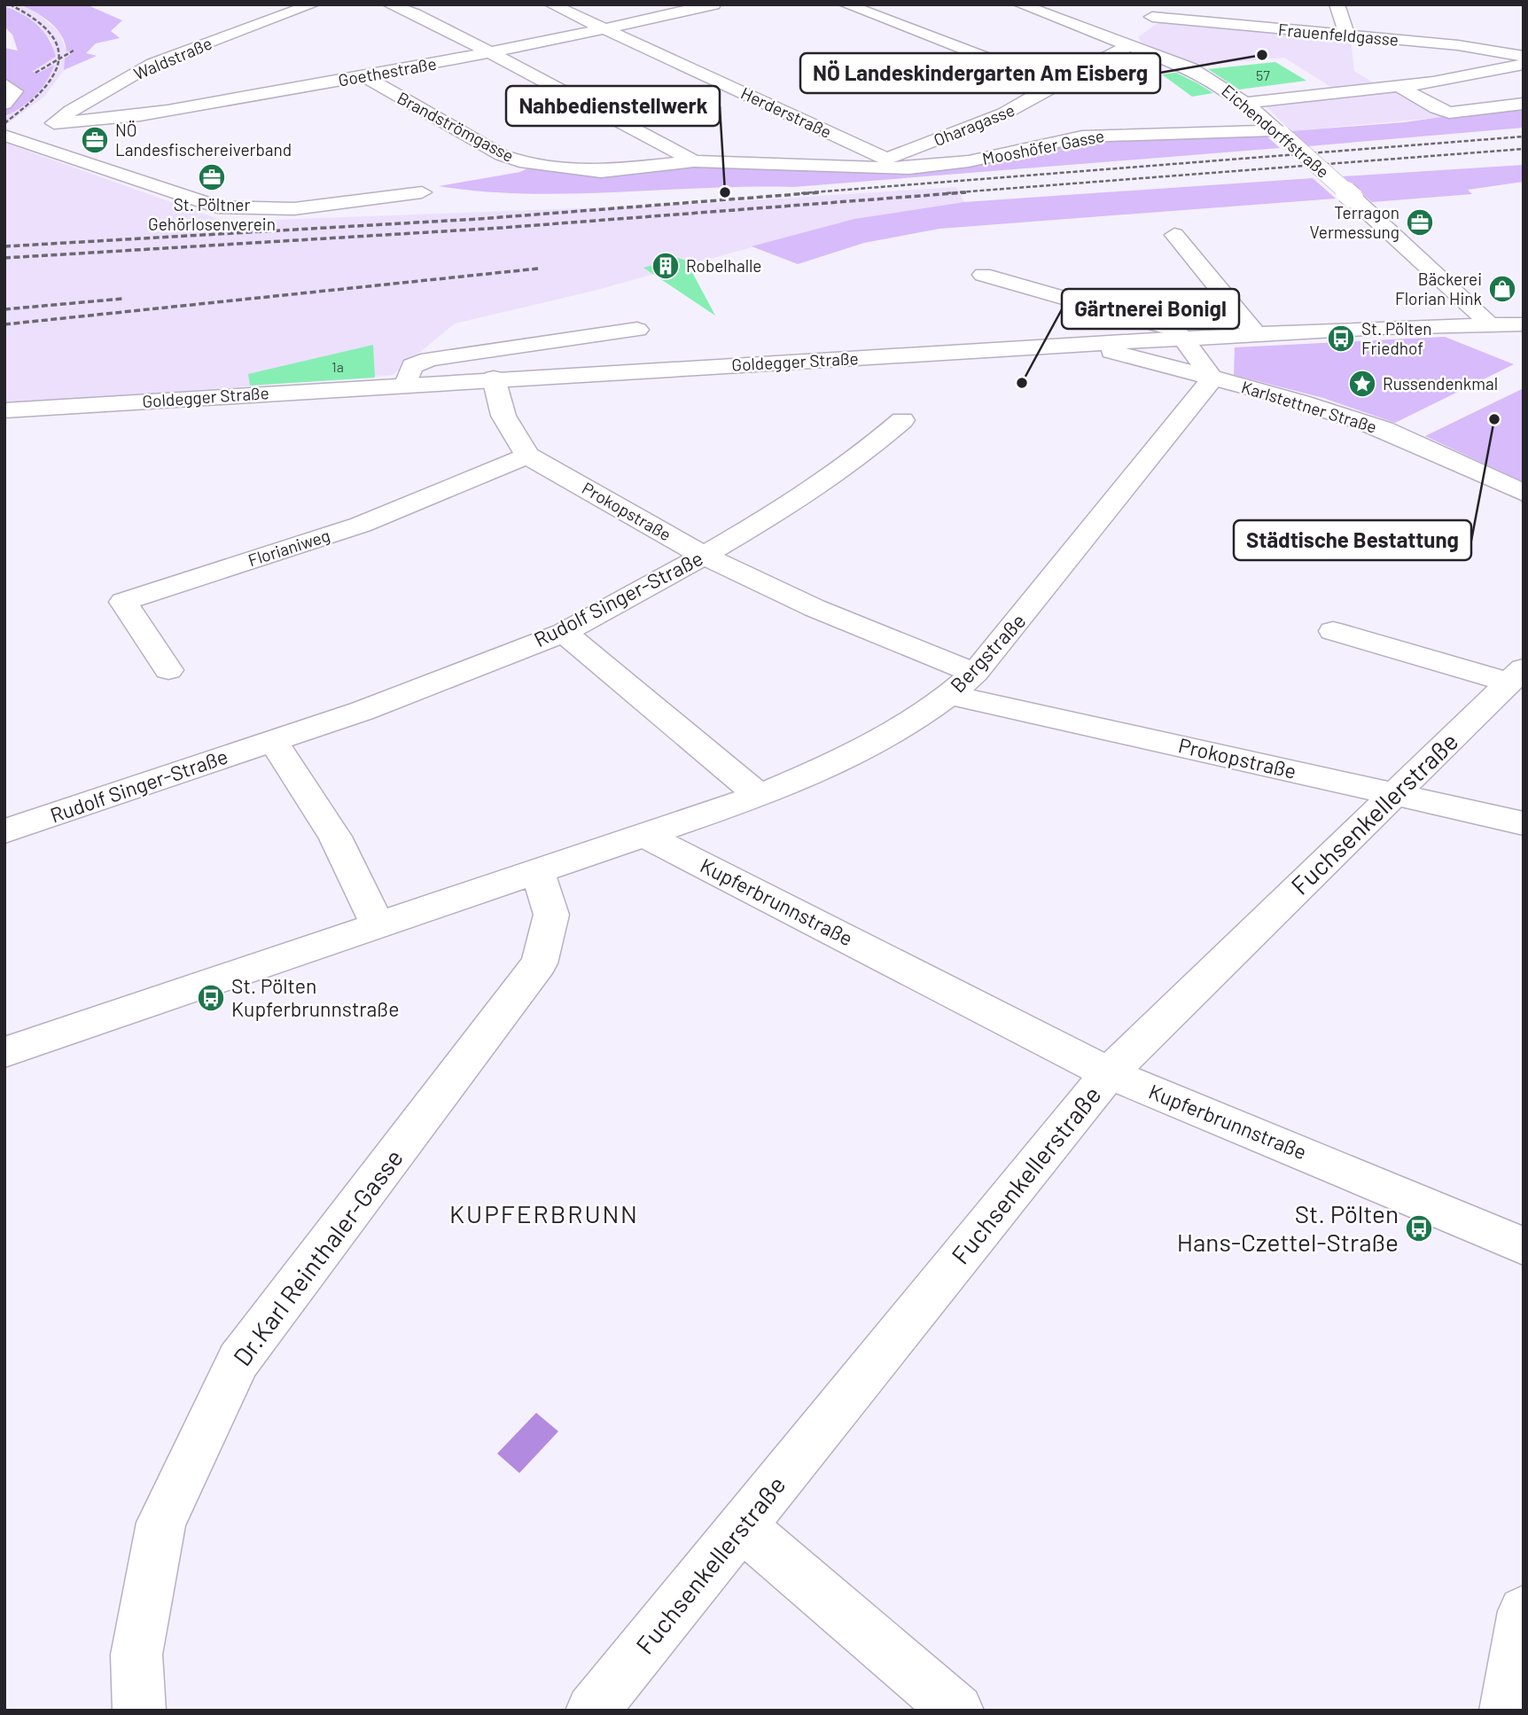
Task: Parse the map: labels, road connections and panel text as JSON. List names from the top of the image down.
{
  "streets": {
    "street": [
      "Frauenfeldgasse",
      "Waldstraße",
      "Goethestraße",
      "Herderstraße",
      "Oharagasse",
      "Brandströmgasse",
      "Eichendorffstraße",
      "Mooshöfer Gasse",
      "Goldegger Straße",
      "Karlstettner Straße",
      "Prokopstraße",
      "Florianiweg",
      "Rudolf Singer-Straße",
      "Bergstraße",
      "Fuchsenkellerstraße",
      "Kupferbrunnstraße",
      "Dr.Karl Reinthaler-Gasse"
    ]
  },
  "crossings": [
    ["Frauenfeldgasse", "Oharagasse"],
    ["Waldstraße", "Goethestraße"],
    ["Goethestraße", "Herderstraße"],
    ["Goethestraße", "Brandströmgasse"],
    ["Herderstraße", "Oharagasse"],
    ["Herderstraße", "Brandströmgasse"],
    ["Herderstraße", "Mooshöfer Gasse"],
    ["Oharagasse", "Brandströmgasse"],
    ["Oharagasse", "Eichendorffstraße"],
    ["Oharagasse", "Mooshöfer Gasse"],
    ["Brandströmgasse", "Mooshöfer Gasse"],
    ["Eichendorffstraße", "Mooshöfer Gasse"],
    ["Eichendorffstraße", "Goldegger Straße"],
    ["Goldegger Straße", "Karlstettner Straße"],
    ["Goldegger Straße", "Prokopstraße"],
    ["Karlstettner Straße", "Bergstraße"],
    ["Prokopstraße", "Florianiweg"],
    ["Prokopstraße", "Rudolf Singer-Straße"],
    ["Prokopstraße", "Bergstraße"],
    ["Prokopstraße", "Fuchsenkellerstraße"],
    ["Bergstraße", "Kupferbrunnstraße"],
    ["Fuchsenkellerstraße", "Kupferbrunnstraße"]
  ],
  "districts": ["KUPFERBRUNN"],
  "places": {
    "other": [
      "NÖ Landeskindergarten Am Eisberg",
      "Nahbedienstellwerk",
      "Gärtnerei Bonigl",
      "Städtische Bestattung"
    ],
    "office": ["NÖ Landesfischereiverband", "St. Pöltner Gehörlosenverein", "Terragon Vermessung"],
    "building": ["Robelhalle"],
    "shop": ["Bäckerei Florian Hink"],
    "bus stop": ["St. Pölten Friedhof", "St. Pölten Kupferbrunnstraße", "St. Pölten Hans-Czettel-Straße"],
    "place": ["Russendenkmal"]
  },
  "house_numbers": ["57", "1a"]
}
